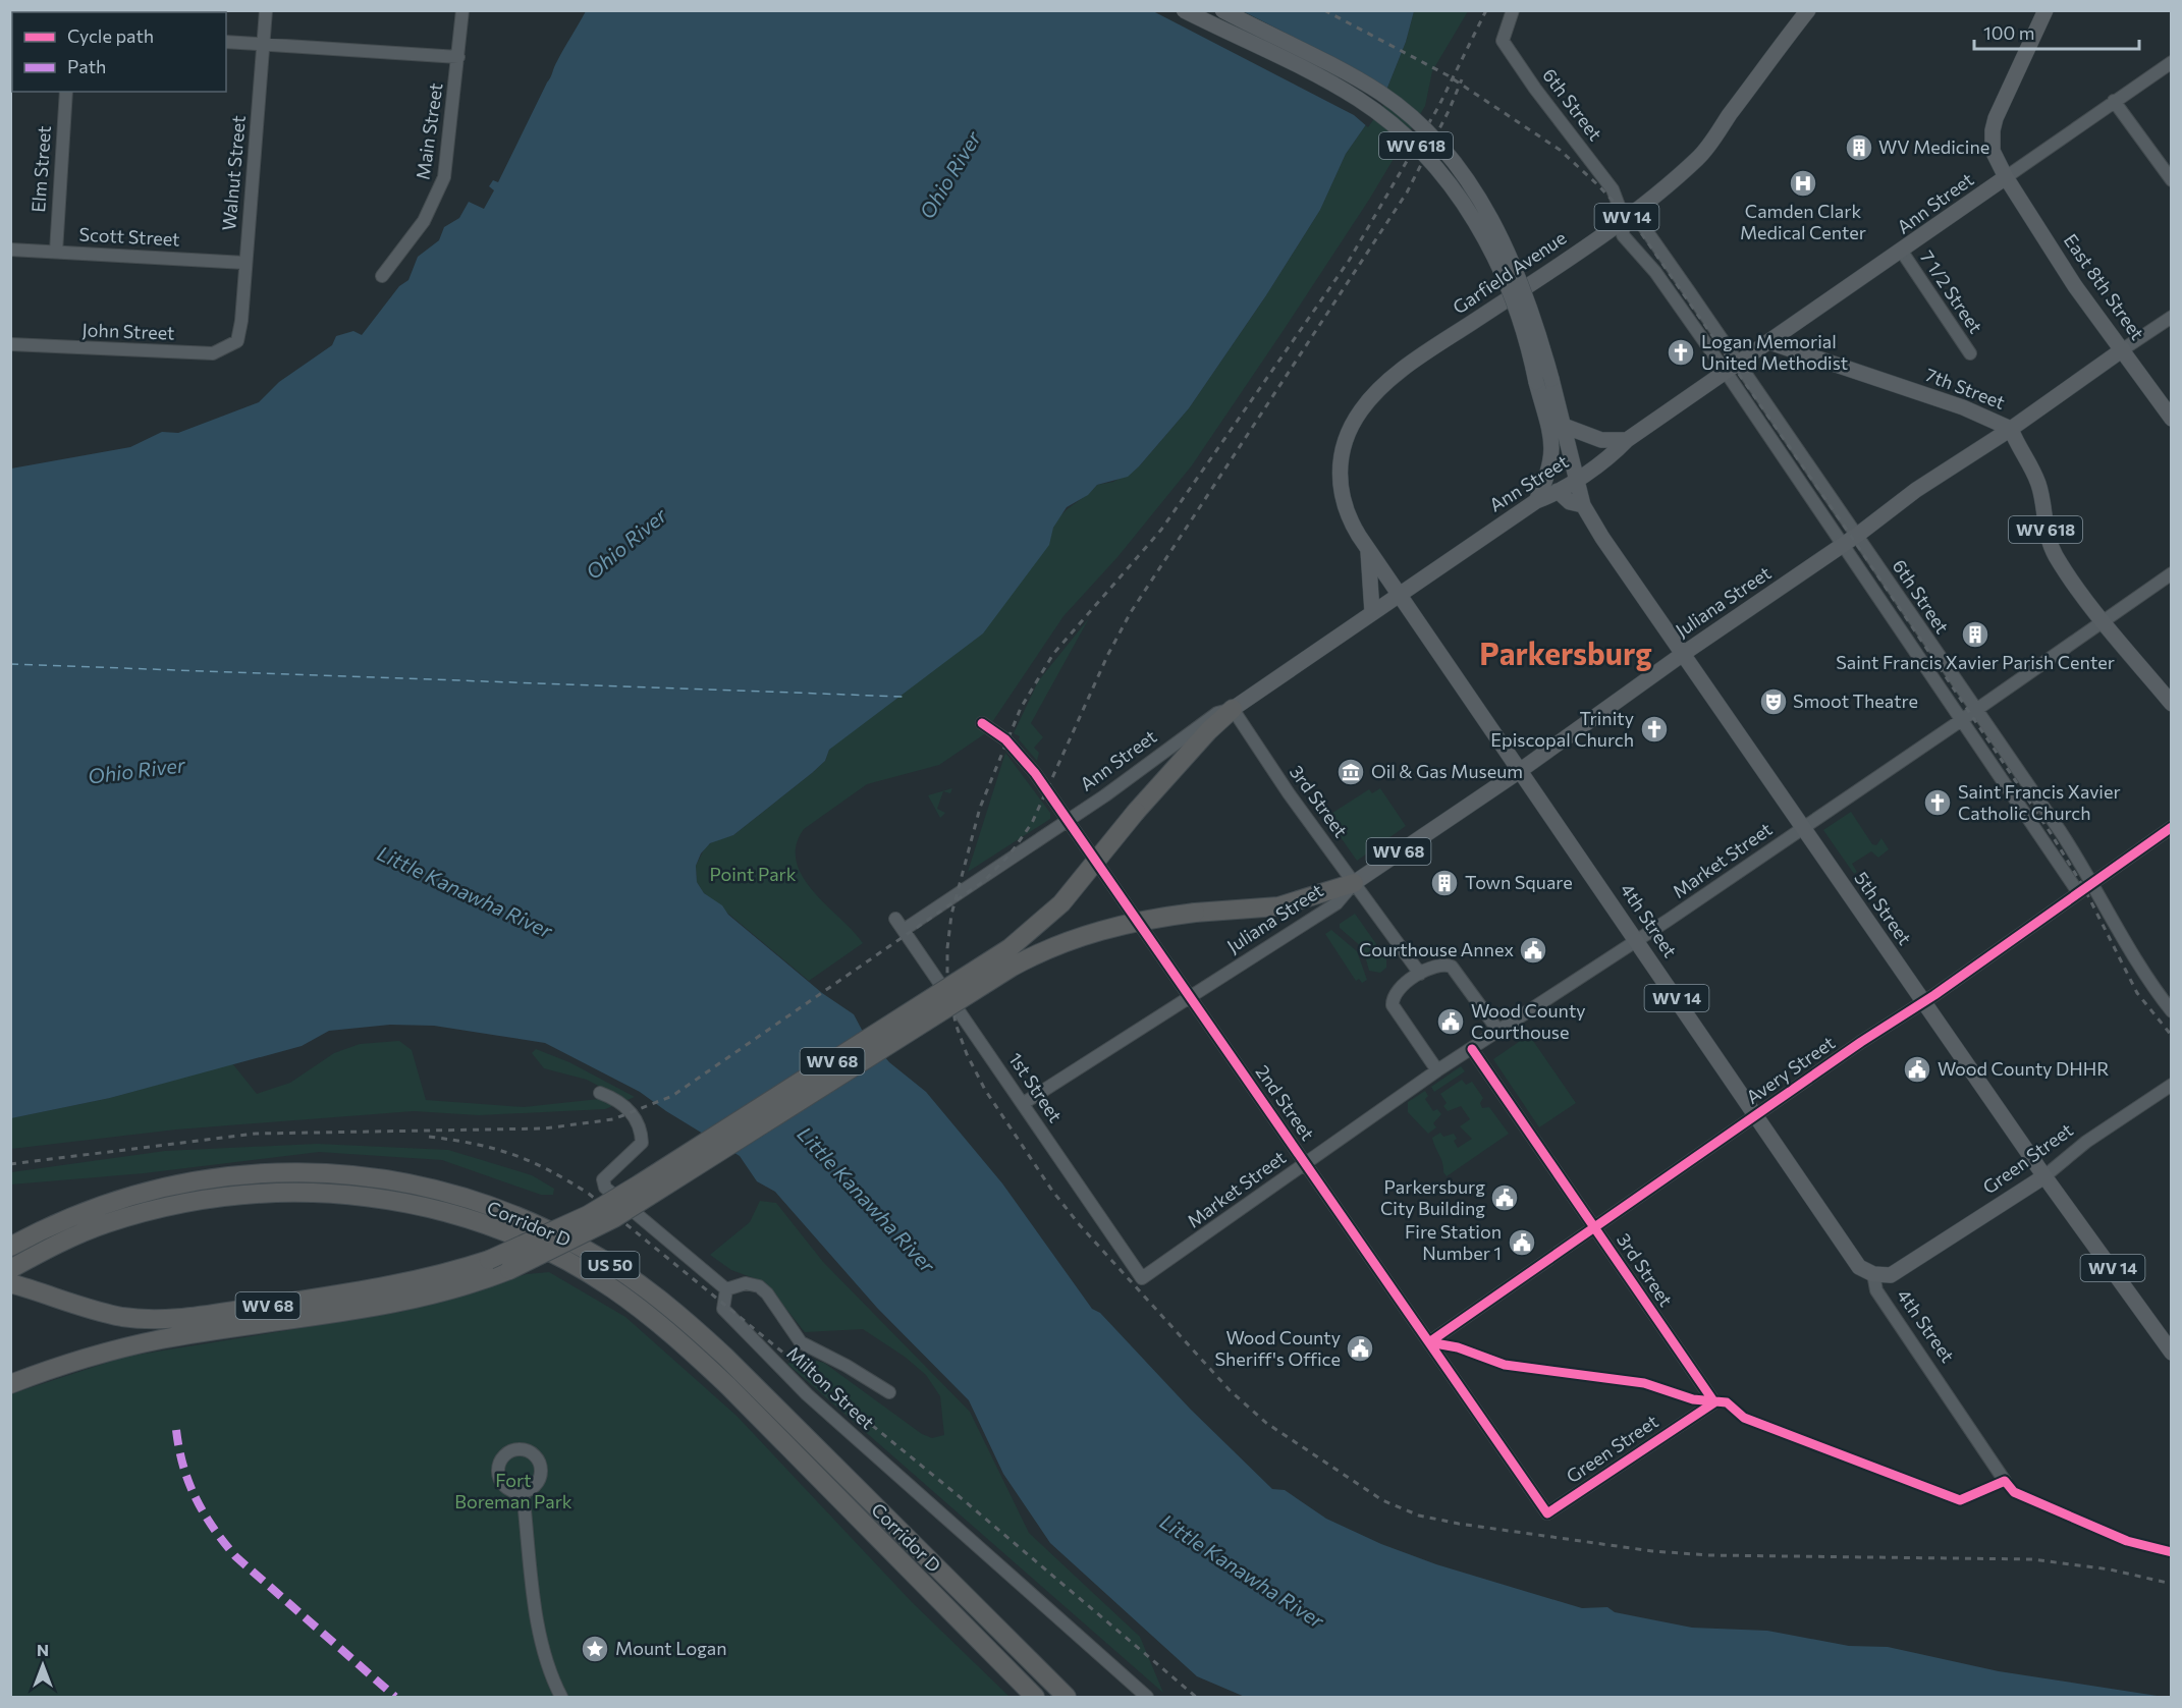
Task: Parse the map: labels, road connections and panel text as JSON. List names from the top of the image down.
{
  "streets": {
    "highway": ["WV 68", "Corridor D", "US 50"],
    "main road": [
      "WV 618",
      "Ann Street",
      "WV 14",
      "Garfield Avenue",
      "East 8th Street",
      "7th Street",
      "Juliana Street",
      "5th Street",
      "4th Street",
      "Green Street"
    ],
    "street": [
      "6th Street",
      "Main Street",
      "Elm Street",
      "Walnut Street",
      "Scott Street",
      "7 1/2 Street",
      "John Street",
      "3rd Street",
      "Market Street",
      "Avery Street",
      "1st Street",
      "2nd Street",
      "Milton Street"
    ]
  },
  "crossings": [
    ["6th Street", "Ann Street"],
    ["6th Street", "Garfield Avenue"],
    ["6th Street", "Juliana Street"],
    ["6th Street", "Market Street"],
    ["6th Street", "Avery Street"],
    ["WV 618", "Ann Street"],
    ["WV 618", "5th Street"],
    ["Elm Street", "Scott Street"],
    ["Walnut Street", "Scott Street"],
    ["Walnut Street", "John Street"],
    ["Ann Street", "Garfield Avenue"],
    ["Ann Street", "East 8th Street"],
    ["Ann Street", "7 1/2 Street"],
    ["Ann Street", "7th Street"],
    ["Ann Street", "3rd Street"],
    ["Ann Street", "WV 68"],
    ["Ann Street", "5th Street"],
    ["Ann Street", "4th Street"],
    ["Ann Street", "1st Street"],
    ["Ann Street", "2nd Street"],
    ["Garfield Avenue", "4th Street"],
    ["East 8th Street", "Juliana Street"],
    ["7th Street", "Juliana Street"],
    ["7th Street", "Market Street"],
    ["Juliana Street", "3rd Street"],
    ["Juliana Street", "WV 68"],
    ["Juliana Street", "5th Street"],
    ["Juliana Street", "4th Street"],
    ["Juliana Street", "1st Street"],
    ["Juliana Street", "2nd Street"],
    ["3rd Street", "WV 68"],
    ["3rd Street", "Market Street"],
    ["3rd Street", "Avery Street"],
    ["3rd Street", "Green Street"],
    ["Market Street", "5th Street"],
    ["Market Street", "4th Street"],
    ["Market Street", "1st Street"],
    ["Market Street", "2nd Street"],
    ["5th Street", "Avery Street"],
    ["5th Street", "Green Street"],
    ["4th Street", "Avery Street"],
    ["4th Street", "Green Street"],
    ["Avery Street", "2nd Street"],
    ["2nd Street", "Green Street"]
  ],
  "districts": ["Parkersburg"],
  "water": ["Ohio River", "Little Kanawha River"],
  "parks": ["Point Park", "Fort Boreman Park"],
  "places": {
    "building": ["WV Medicine", "Saint Francis Xavier Parish Center", "Town Square"],
    "hospital": ["Camden Clark Medical Center"],
    "church": ["Logan Memorial United Methodist", "Trinity Episcopal Church", "Saint Francis Xavier Catholic Church"],
    "theatre": ["Smoot Theatre"],
    "museum": ["Oil & Gas Museum"],
    "public building": [
      "Courthouse Annex",
      "Wood County Courthouse",
      "Wood County DHHR",
      "Parkersburg City Building",
      "Fire Station Number 1",
      "Wood County Sheriff's Office"
    ],
    "place": ["Mount Logan"]
  },
  "legend": ["Cycle path", "Path"],
  "scale_bar": "100 m",
  "north": "top"
}
